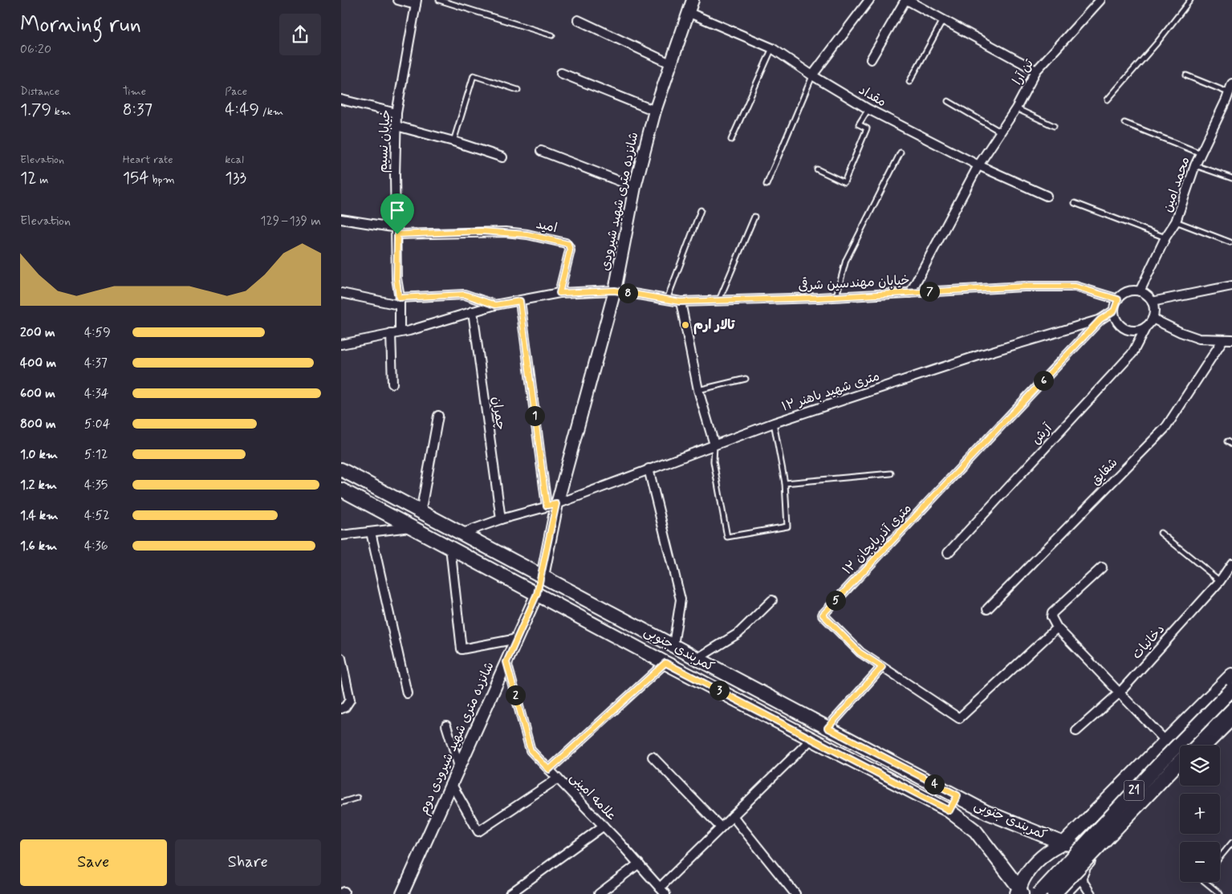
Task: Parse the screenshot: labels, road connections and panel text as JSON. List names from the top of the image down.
{
  "streets": {
    "main road": [
      "شانزده متری شهید شیرودی",
      "کمربندی جنوبی",
      "شانزده متری شهید شیرودی دوم",
      "21"
    ],
    "street": [
      "تن آرا",
      "مقداد",
      "خیابان نسیم",
      "محمد امین",
      "امید",
      "خیابان مهندسین شرقی",
      "۱۲ متری شهید باهنر",
      "چمران",
      "آرش",
      "شقایق",
      "۱۲ متری آذربایجان",
      "دخانیات",
      "علامه امینی"
    ]
  },
  "crossings": [
    ["تن آرا", "مقداد"],
    ["تن آرا", "خیابان مهندسین شرقی"],
    ["مقداد", "شانزده متری شهید شیرودی"],
    ["خیابان نسیم", "امید"],
    ["خیابان نسیم", "خیابان مهندسین شرقی"],
    ["محمد امین", "خیابان مهندسین شرقی"],
    ["محمد امین", "۱۲ متری شهید باهنر"],
    ["محمد امین", "آرش"],
    ["شانزده متری شهید شیرودی", "خیابان مهندسین شرقی"],
    ["شانزده متری شهید شیرودی", "۱۲ متری شهید باهنر"],
    ["شانزده متری شهید شیرودی", "کمربندی جنوبی"],
    ["امید", "خیابان مهندسین شرقی"],
    ["خیابان مهندسین شرقی", "۱۲ متری شهید باهنر"],
    ["خیابان مهندسین شرقی", "چمران"],
    ["خیابان مهندسین شرقی", "آرش"],
    ["۱۲ متری شهید باهنر", "چمران"],
    ["۱۲ متری شهید باهنر", "آرش"],
    ["۱۲ متری شهید باهنر", "۱۲ متری آذربایجان"],
    ["۱۲ متری شهید باهنر", "کمربندی جنوبی"],
    ["کمربندی جنوبی", "شانزده متری شهید شیرودی دوم"],
    ["شانزده متری شهید شیرودی دوم", "علامه امینی"]
  ],
  "places": ["تالار ارم"],
  "page": {
    "heading": ["Morning run", "06:20"],
    "stats": [
      ["Distance", "1.79 km"],
      ["Time", "8:37"],
      ["Pace", "4:49 /km"],
      ["Elevation", "12 m"],
      ["Heart rate", "154 bpm"],
      ["kcal", "133"]
    ],
    "chart": ["Elevation", "129–139 m"],
    "pins": [
      "7",
      "8",
      "6",
      "1",
      "5",
      "3",
      "2",
      "4"
    ],
    "list": [
      {
        "name": "200 m",
        "note": "4:59"
      },
      {
        "name": "400 m",
        "note": "4:37"
      },
      {
        "name": "600 m",
        "note": "4:34"
      },
      {
        "name": "800 m",
        "note": "5:04"
      },
      {
        "name": "1.0 km",
        "note": "5:12"
      },
      {
        "name": "1.2 km",
        "note": "4:35"
      },
      {
        "name": "1.4 km",
        "note": "4:52"
      },
      {
        "name": "1.6 km",
        "note": "4:36"
      }
    ],
    "map_buttons": ["+", "−"],
    "buttons": ["Save", "Share"]
  }
}
